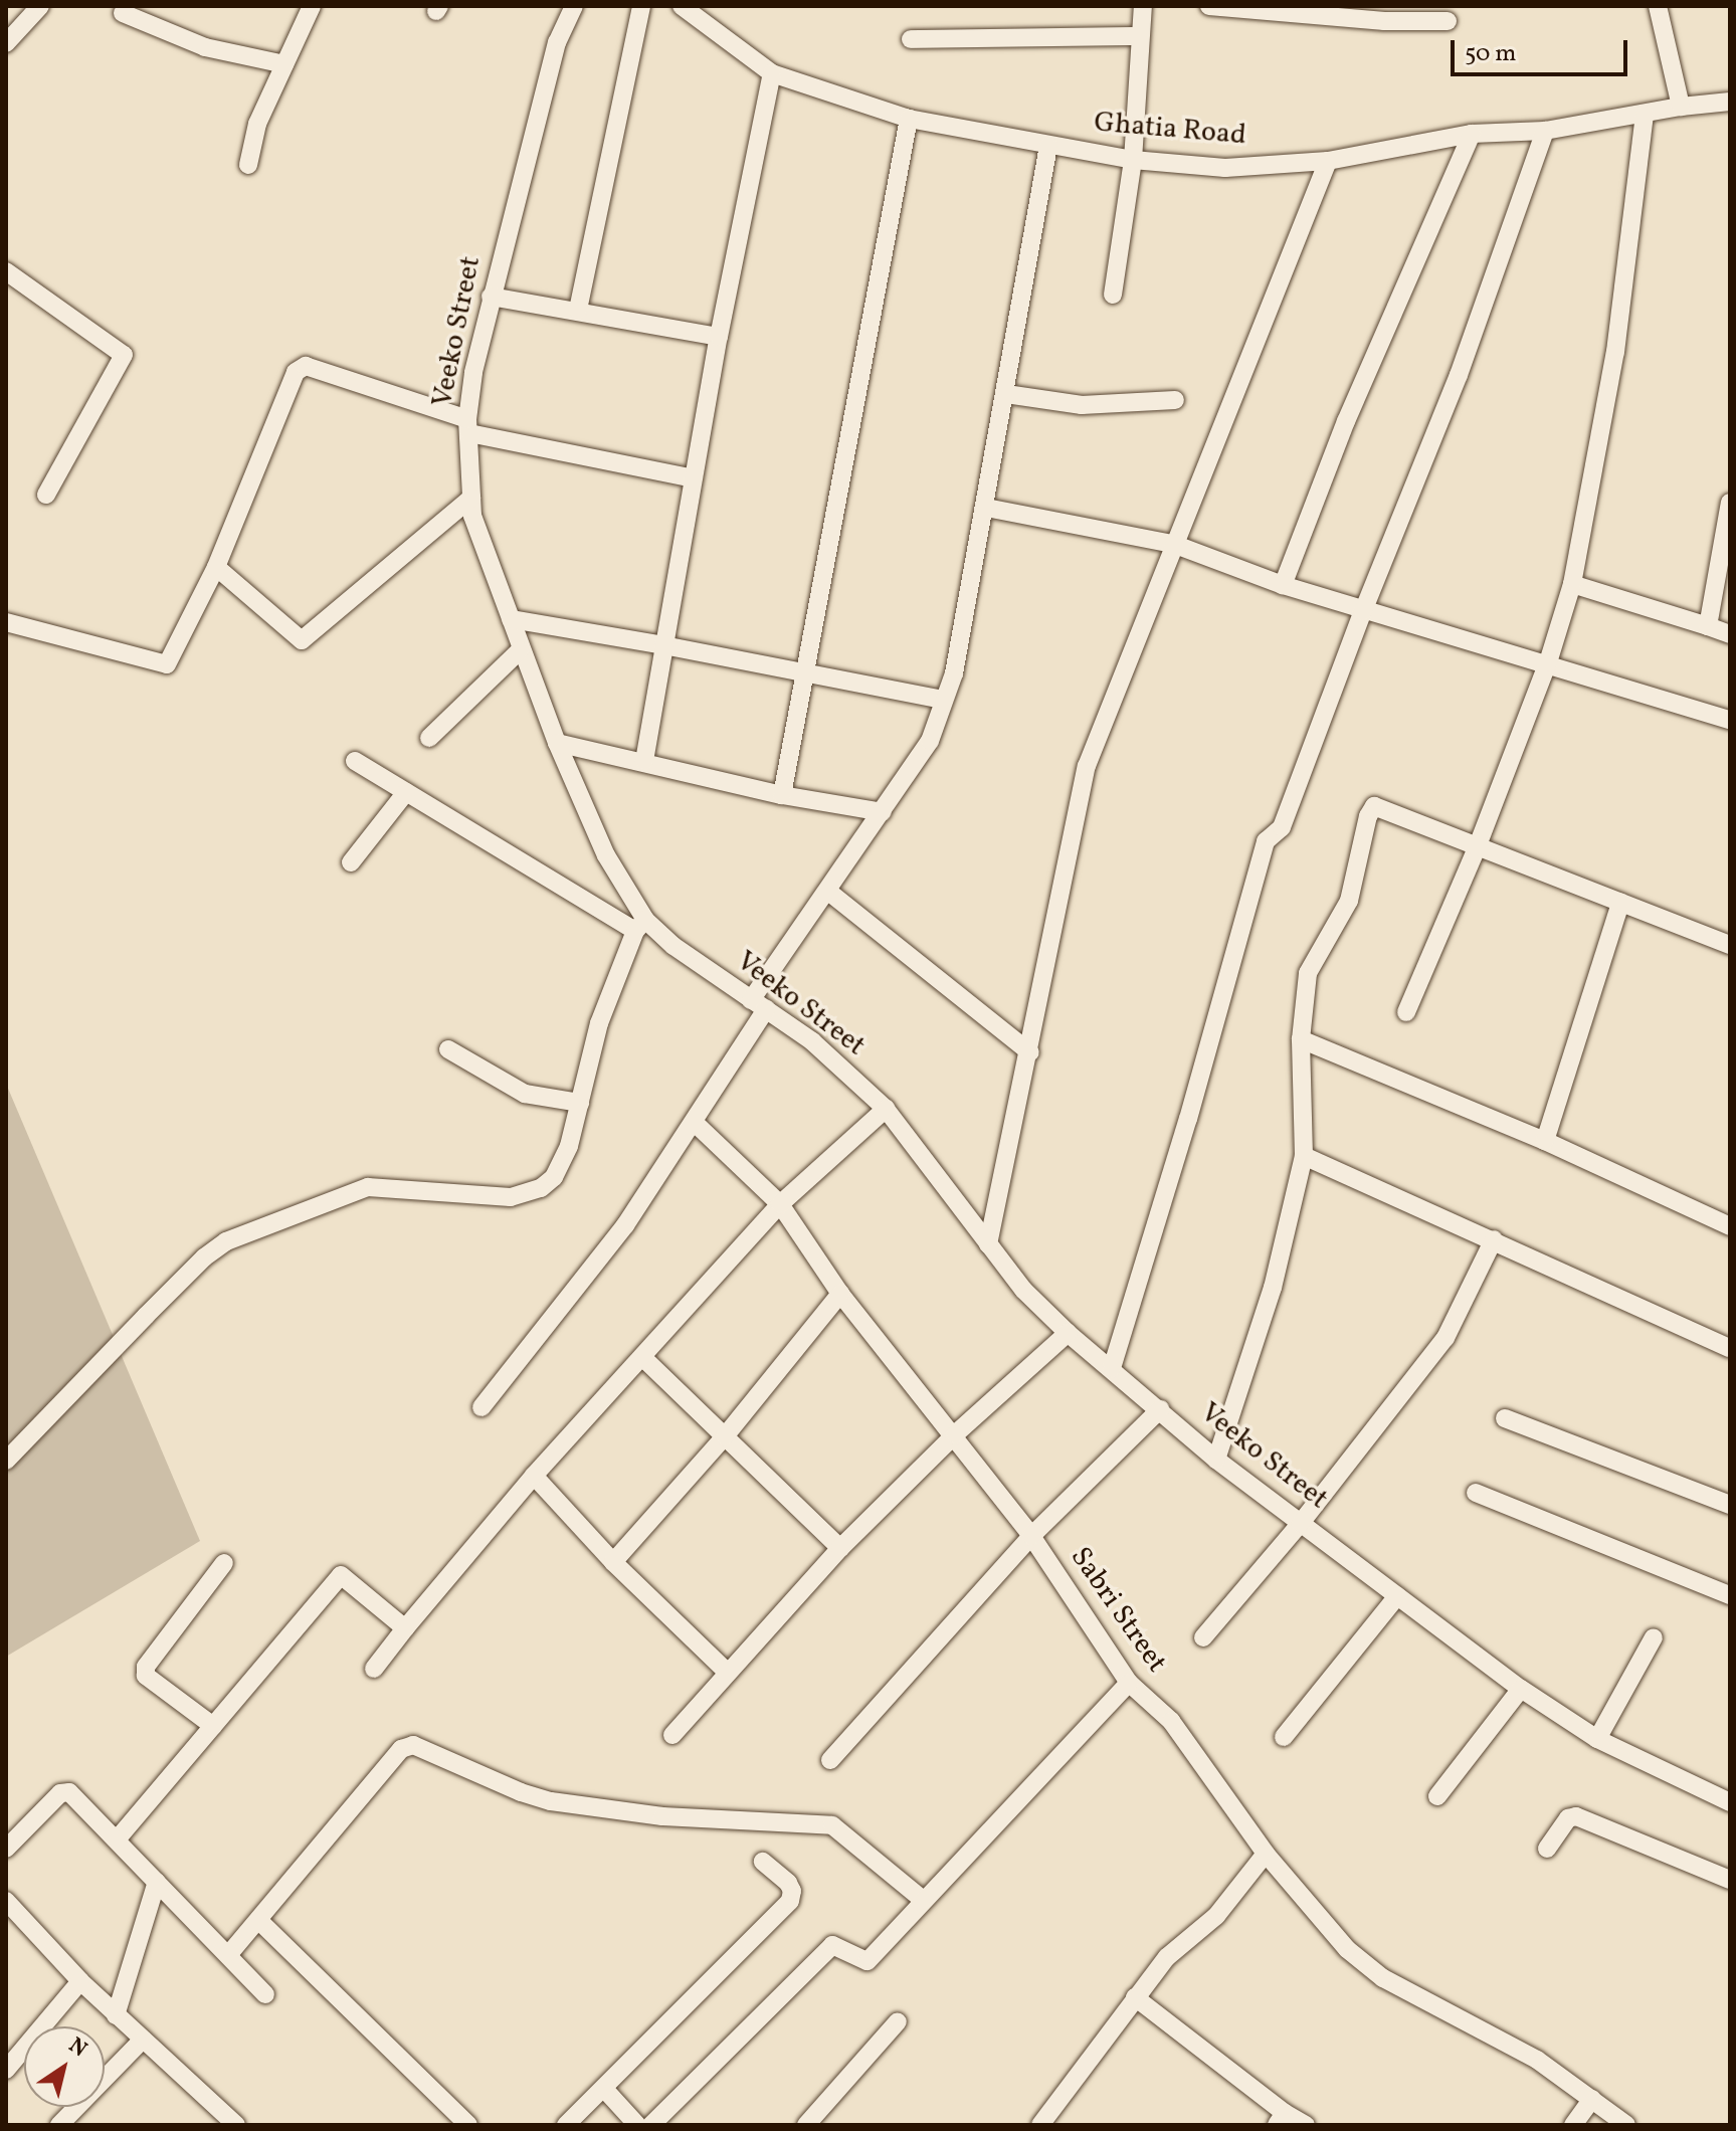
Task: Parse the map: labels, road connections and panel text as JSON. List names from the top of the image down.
{
  "streets": {
    "street": ["Ghatia Road", "Veeko Street", "Sabri Street"]
  },
  "scale_bar": "50 m",
  "north": "top right"
}
